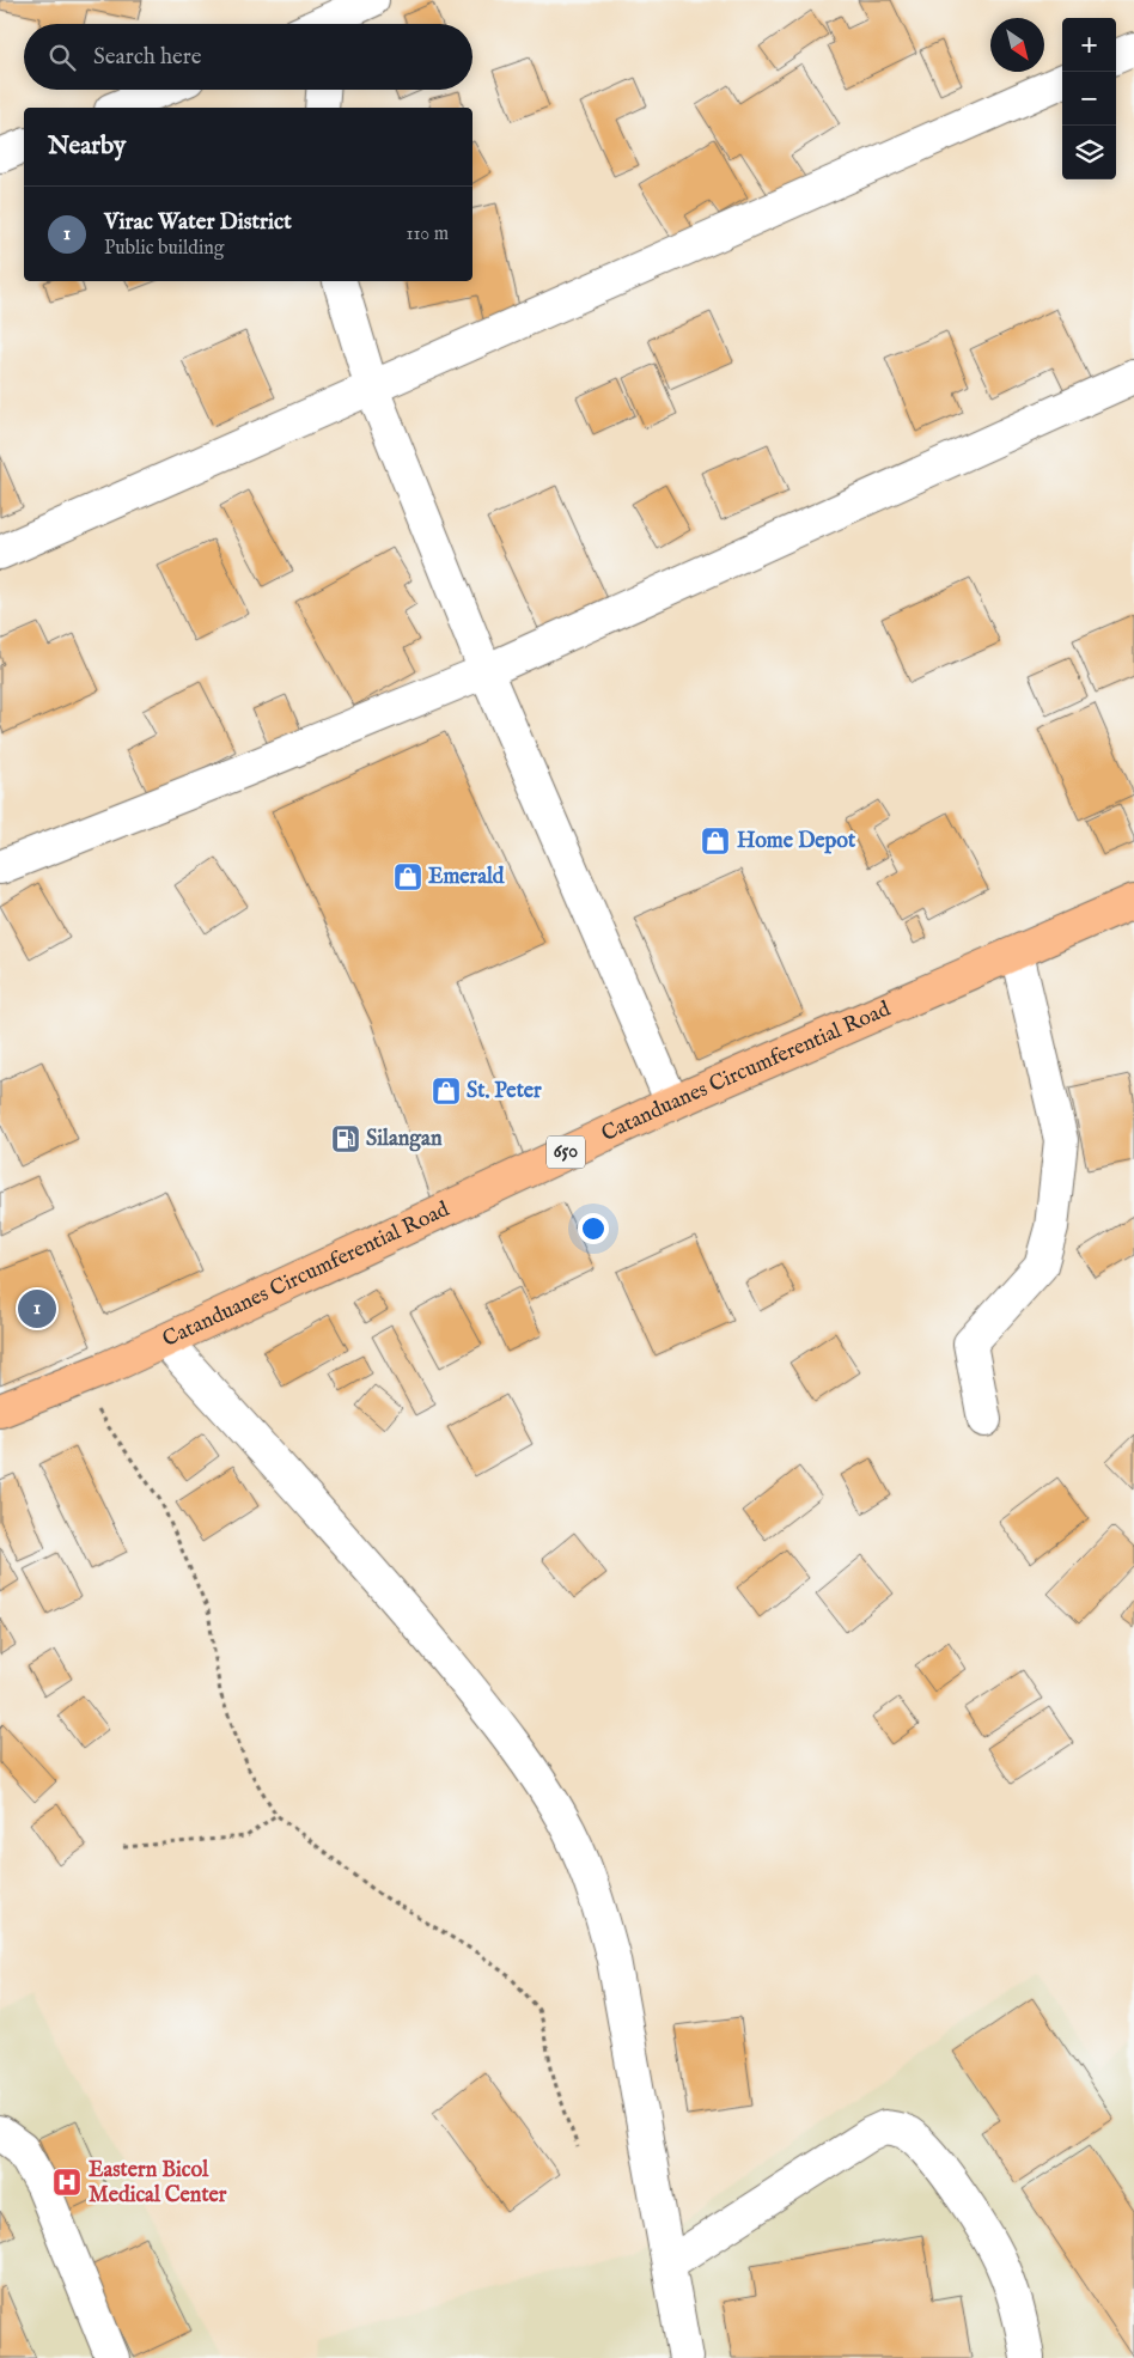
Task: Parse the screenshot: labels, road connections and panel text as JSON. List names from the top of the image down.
{
  "streets": {
    "main road": ["Catanduanes Circumferential Road", "650"]
  },
  "places": {
    "shop": ["Home Depot", "Emerald", "St. Peter"],
    "fuel station": ["Silangan"],
    "hospital": ["Eastern Bicol Medical Center"]
  },
  "north": "bottom right",
  "page": {
    "map_buttons": ["+", "−"],
    "search": "Search here",
    "heading": "Nearby",
    "list": [
      {
        "mark": "1",
        "name": "Virac Water District",
        "note": "Public building",
        "value": "110 m"
      }
    ],
    "pins": "1"
  }
}
